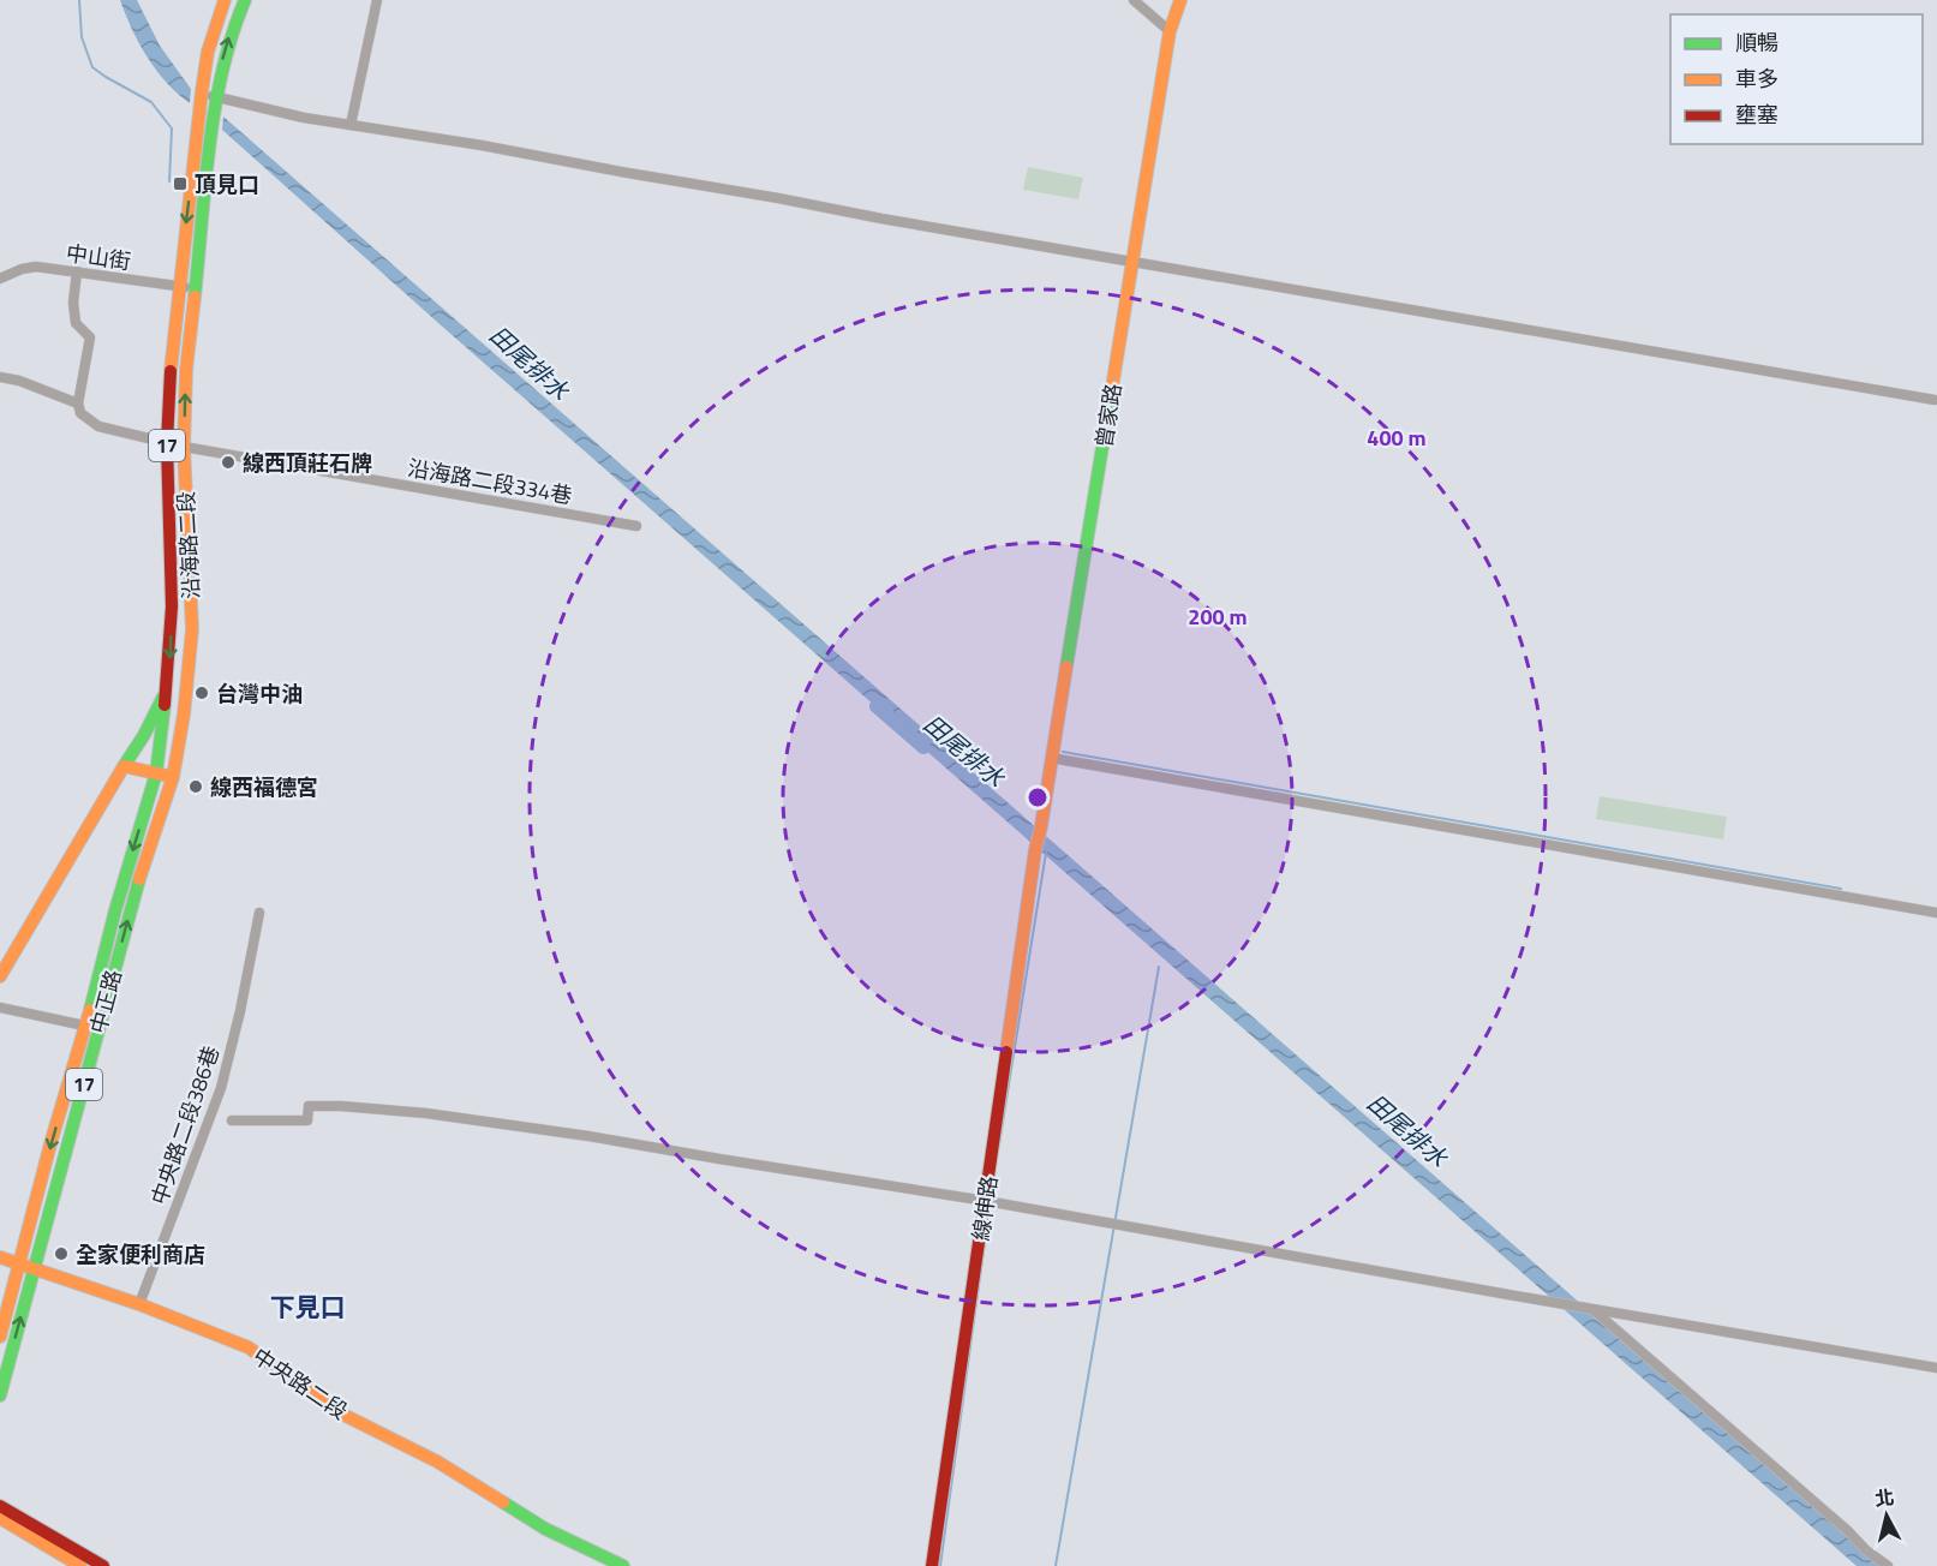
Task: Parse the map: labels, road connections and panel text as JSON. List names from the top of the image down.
{
  "streets": {
    "main road": [
      "曾家路",
      "17",
      "沿海路二段",
      "中正路",
      "線伸路",
      "中央路二段"
    ],
    "street": ["中山街", "沿海路二段334巷", "中央路二段386巷"]
  },
  "crossings": [
    ["中山街", "沿海路二段"],
    ["曾家路", "線伸路"],
    ["17", "沿海路二段"],
    ["沿海路二段334巷", "沿海路二段"],
    ["沿海路二段", "中正路"],
    ["中正路", "中央路二段"],
    ["中央路二段386巷", "中央路二段"]
  ],
  "districts": ["下見口"],
  "water": ["田尾排水"],
  "places": {
    "transit": ["頂見口"],
    "other": [
      "線西頂莊石牌",
      "台灣中油",
      "線西福德宮",
      "全家便利商店"
    ]
  },
  "legend": ["順暢", "車多", "壅塞"],
  "north": "top",
  "rings": ["400 m", "200 m"]
}
